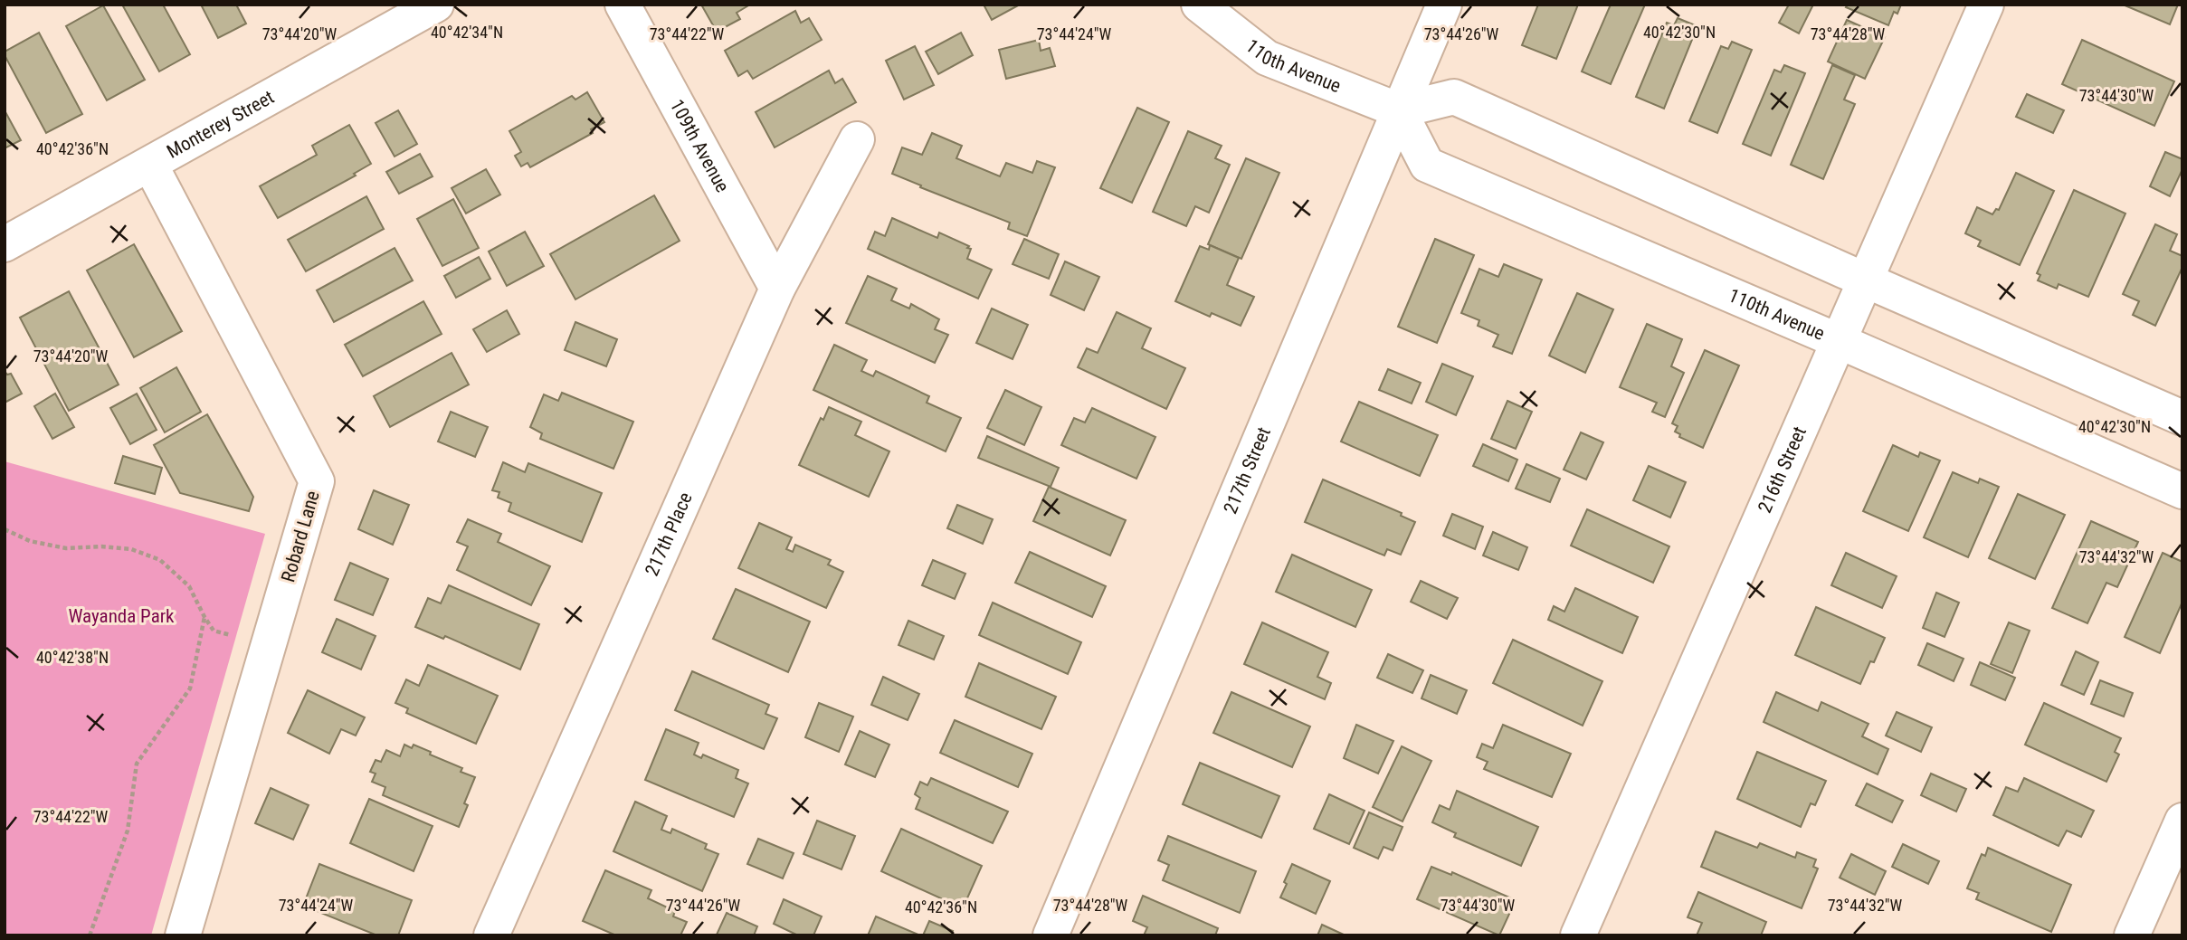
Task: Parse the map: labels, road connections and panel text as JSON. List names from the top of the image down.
{
  "streets": {
    "street": [
      "110th Avenue",
      "Monterey Street",
      "109th Avenue",
      "217th Street",
      "216th Street",
      "217th Place",
      "Robard Lane"
    ]
  },
  "crossings": [
    ["110th Avenue", "217th Street"],
    ["110th Avenue", "216th Street"],
    ["Monterey Street", "Robard Lane"],
    ["109th Avenue", "217th Place"]
  ],
  "parks": ["Wayanda Park"],
  "coordinates": [
    "40°42'34\"N",
    "40°42'30\"N",
    "73°44'20\"W",
    "73°44'22\"W",
    "73°44'24\"W",
    "73°44'26\"W",
    "73°44'28\"W",
    "73°44'30\"W",
    "40°42'36\"N",
    "73°44'32\"W",
    "40°42'38\"N"
  ]
}
